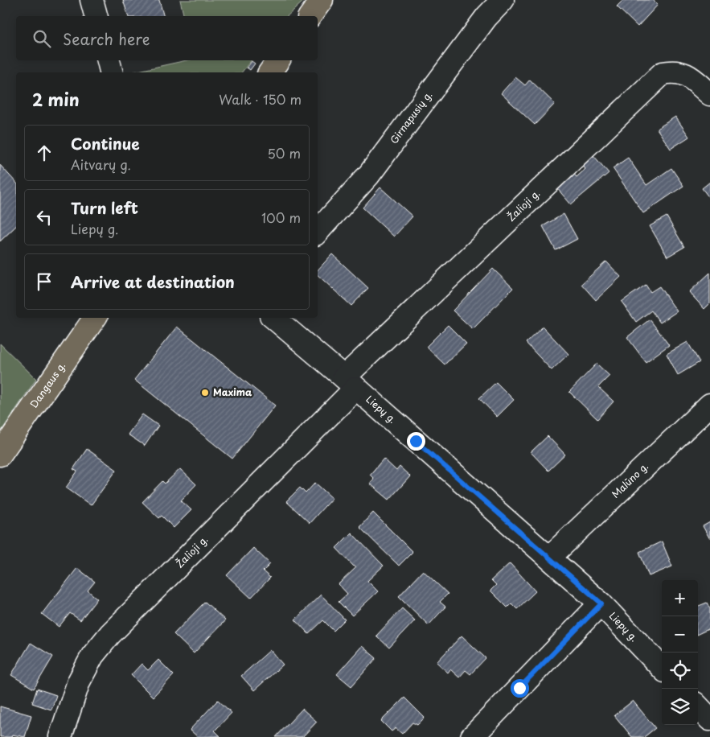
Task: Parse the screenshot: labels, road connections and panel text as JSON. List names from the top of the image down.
{
  "streets": {
    "main road": ["Dangaus g."],
    "street": [
      "Girnapusių g.",
      "Žalioji g.",
      "Liepų g.",
      "Malūno g."
    ]
  },
  "crossings": [
    ["Žalioji g.", "Liepų g."],
    ["Liepų g.", "Malūno g."]
  ],
  "places": ["Maxima"],
  "page": {
    "search": "Search here",
    "heading": ["2 min", "Walk · 150 m"],
    "list": [
      ["Continue", "Aitvarų g.", "50 m"],
      ["Turn left", "Liepų g.", "100 m"],
      "Arrive at destination"
    ],
    "map_buttons": ["+", "−"]
  }
}
